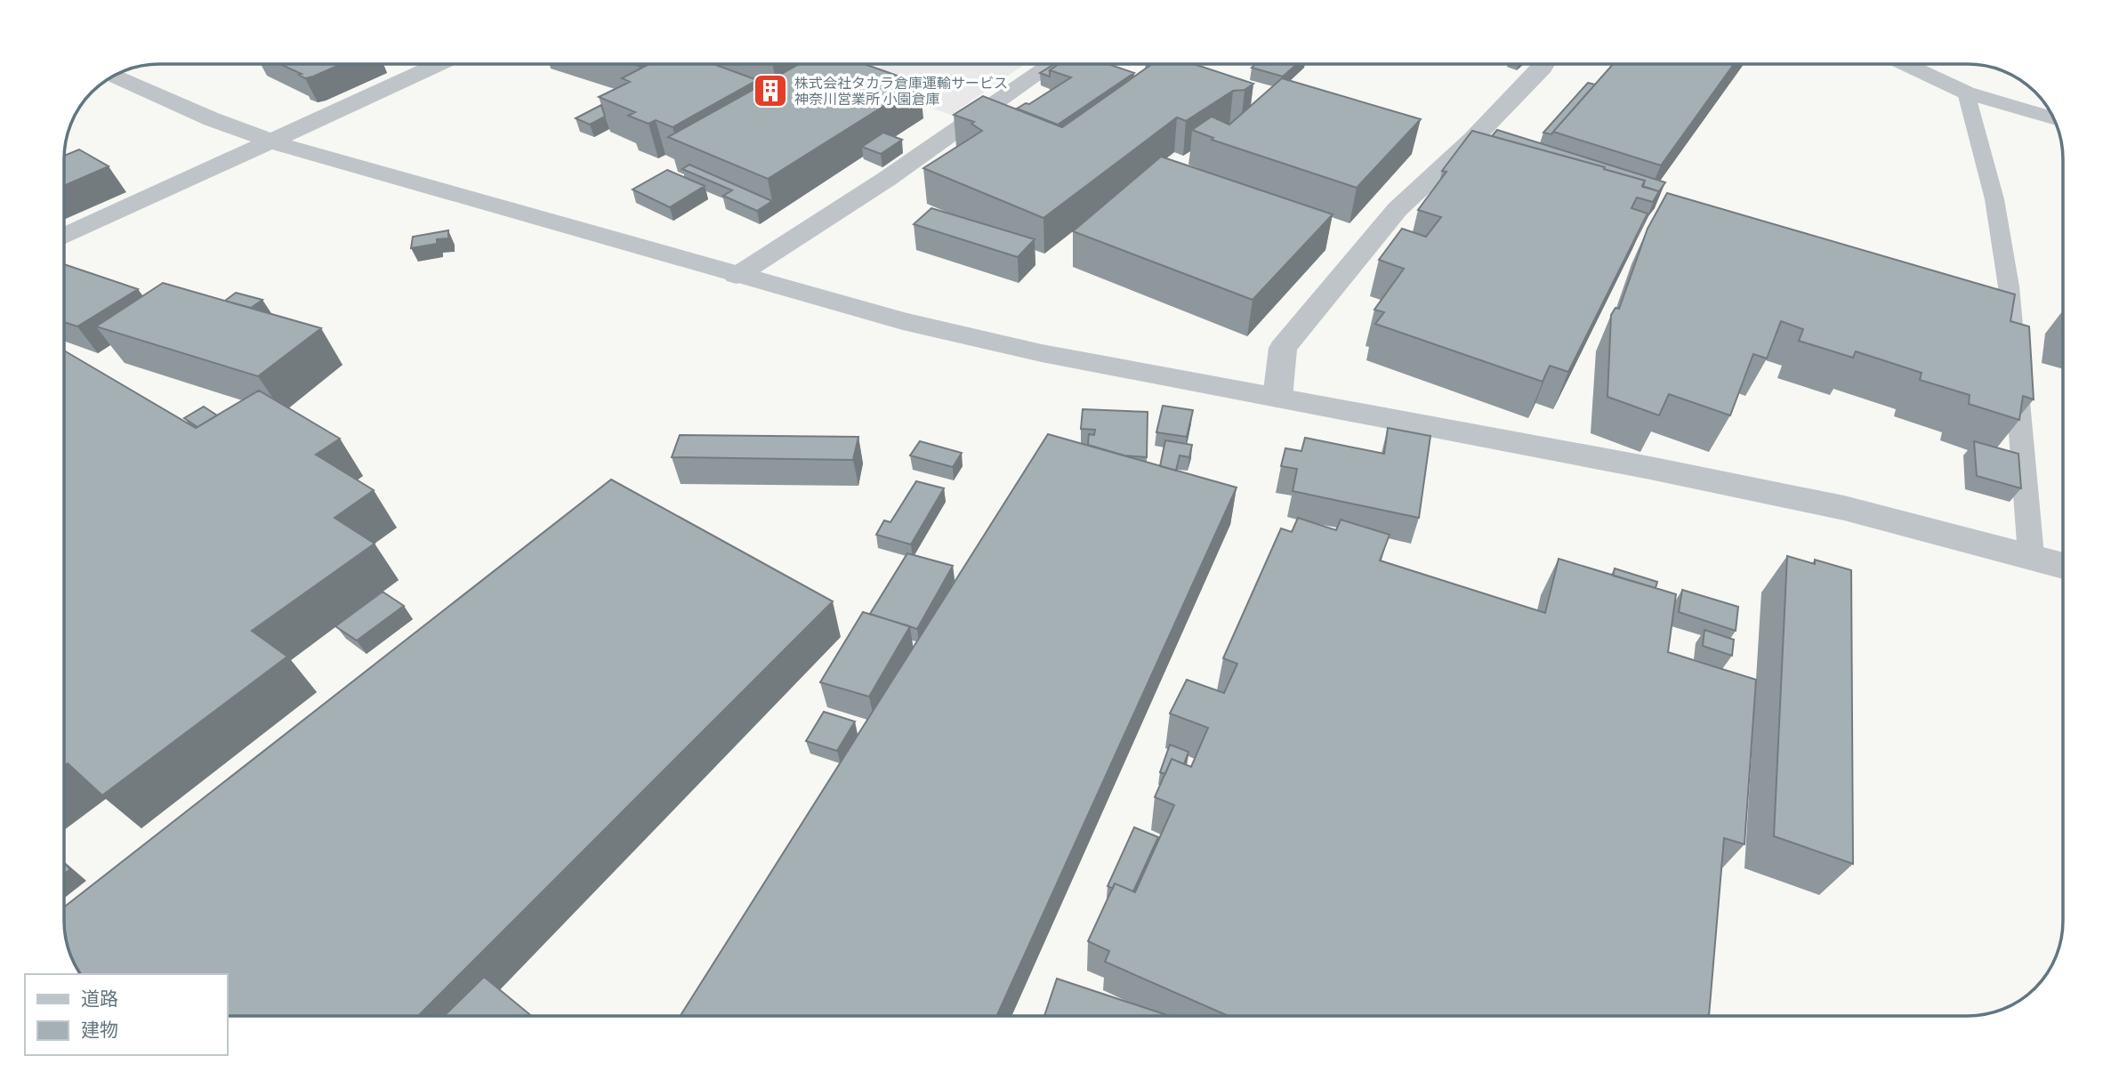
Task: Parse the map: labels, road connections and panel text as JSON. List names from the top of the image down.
{
  "places": {
    "building": ["株式会社タカラ倉庫運輸サービス 神奈川営業所 小園倉庫"]
  },
  "legend": ["道路", "建物"]
}
